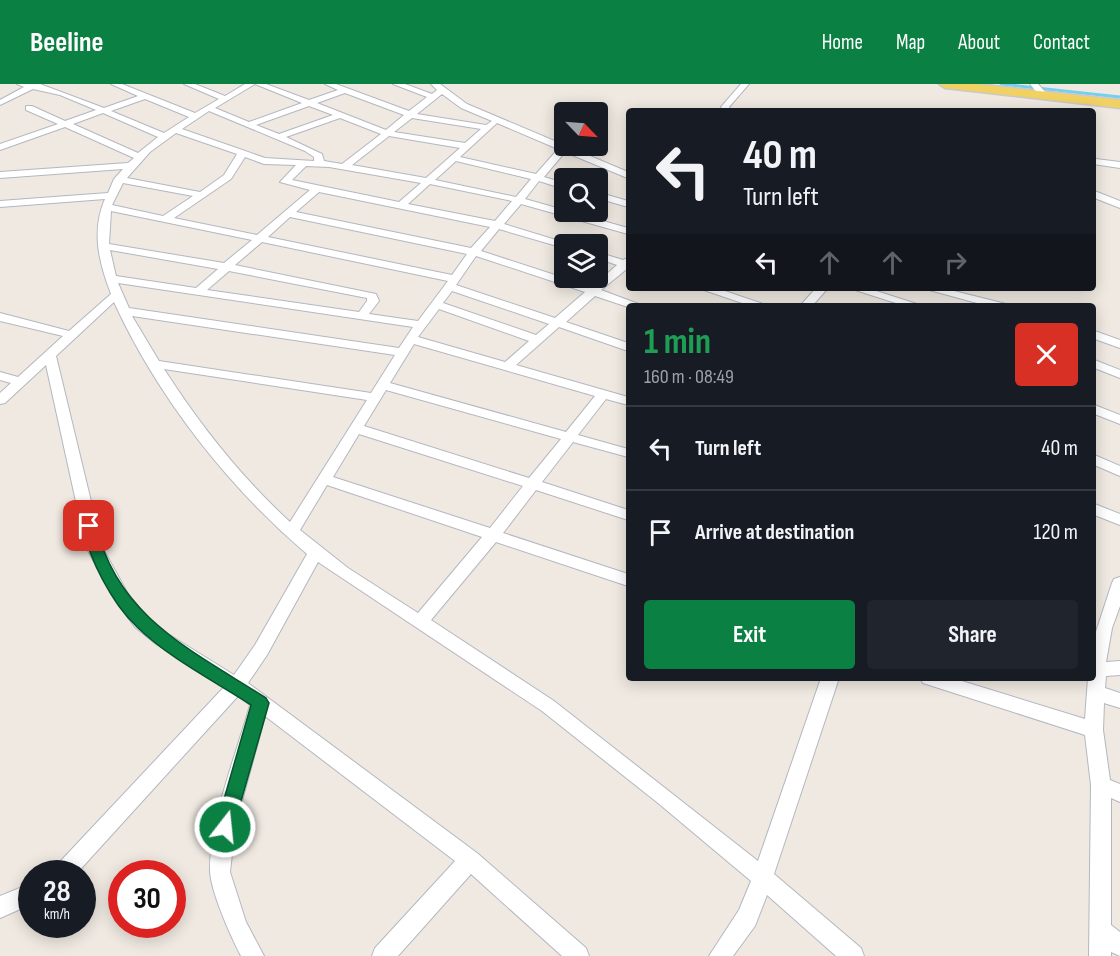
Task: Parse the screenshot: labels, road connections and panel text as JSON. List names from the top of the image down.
{
  "north": "bottom right",
  "page": {
    "header": "Beeline",
    "nav": [
      "Home",
      "Map",
      "About",
      "Contact"
    ],
    "turn": ["40 m", "Turn left"],
    "heading": ["1 min", "160 m · 08:49"],
    "list": [
      {
        "name": "Turn left",
        "value": "40 m"
      },
      {
        "name": "Arrive at destination",
        "value": "120 m"
      }
    ],
    "buttons": ["Exit", "Share"],
    "speed": "28 km/h",
    "limit": "30"
  }
}
